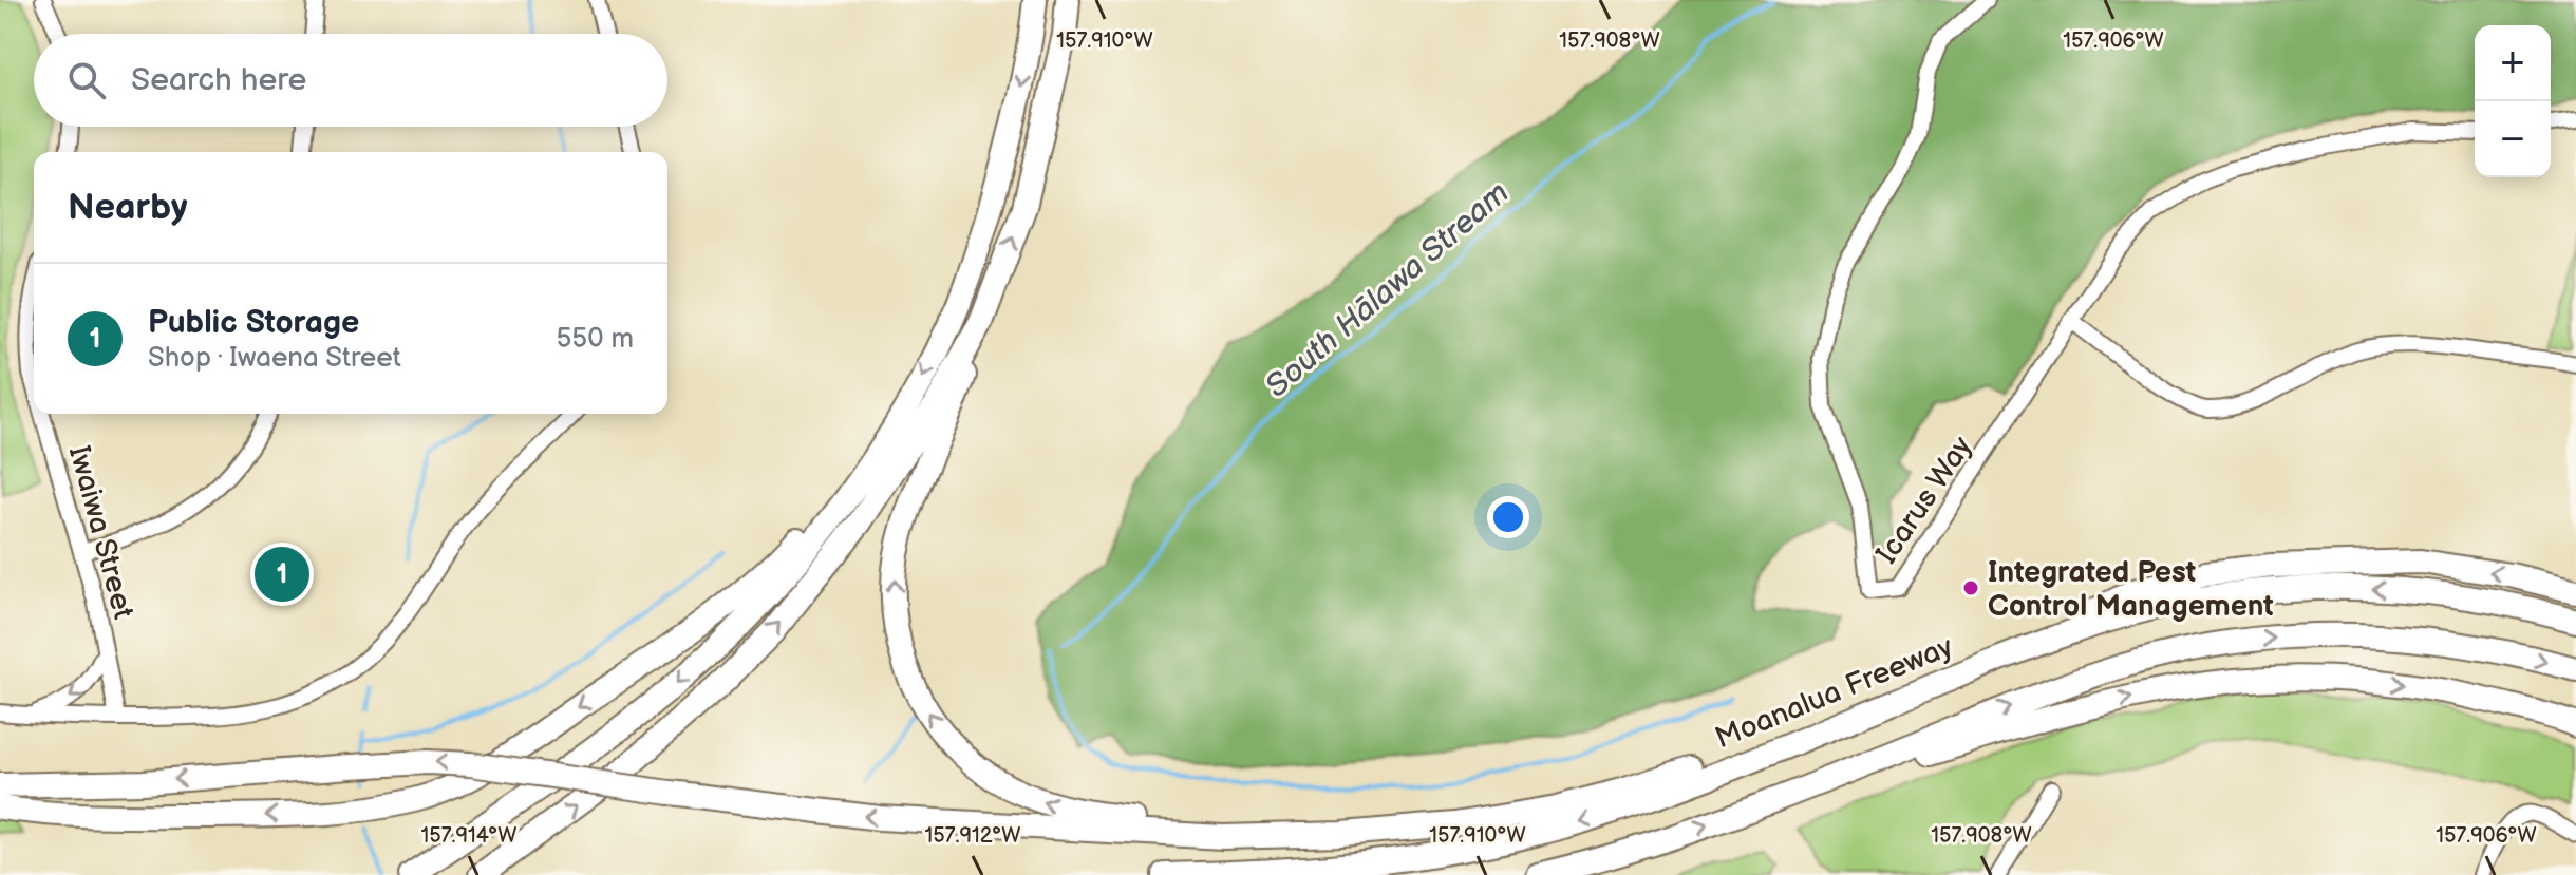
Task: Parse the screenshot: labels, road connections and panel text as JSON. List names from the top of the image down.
{
  "streets": {
    "highway": ["Moanalua Freeway"],
    "street": ["Icarus Way", "Iwaiwa Street"]
  },
  "water": ["South Hālawa Stream"],
  "places": ["Integrated Pest Control Management"],
  "page": {
    "map_buttons": ["+", "−"],
    "search": "Search here",
    "heading": "Nearby",
    "list": [
      {
        "mark": "1",
        "name": "Public Storage",
        "note": "Shop · Iwaena Street",
        "value": "550 m"
      }
    ],
    "pins": "1"
  },
  "coordinates": [
    "157.906°W",
    "157.910°W",
    "157.908°W",
    "157.914°W",
    "157.912°W"
  ]
}
